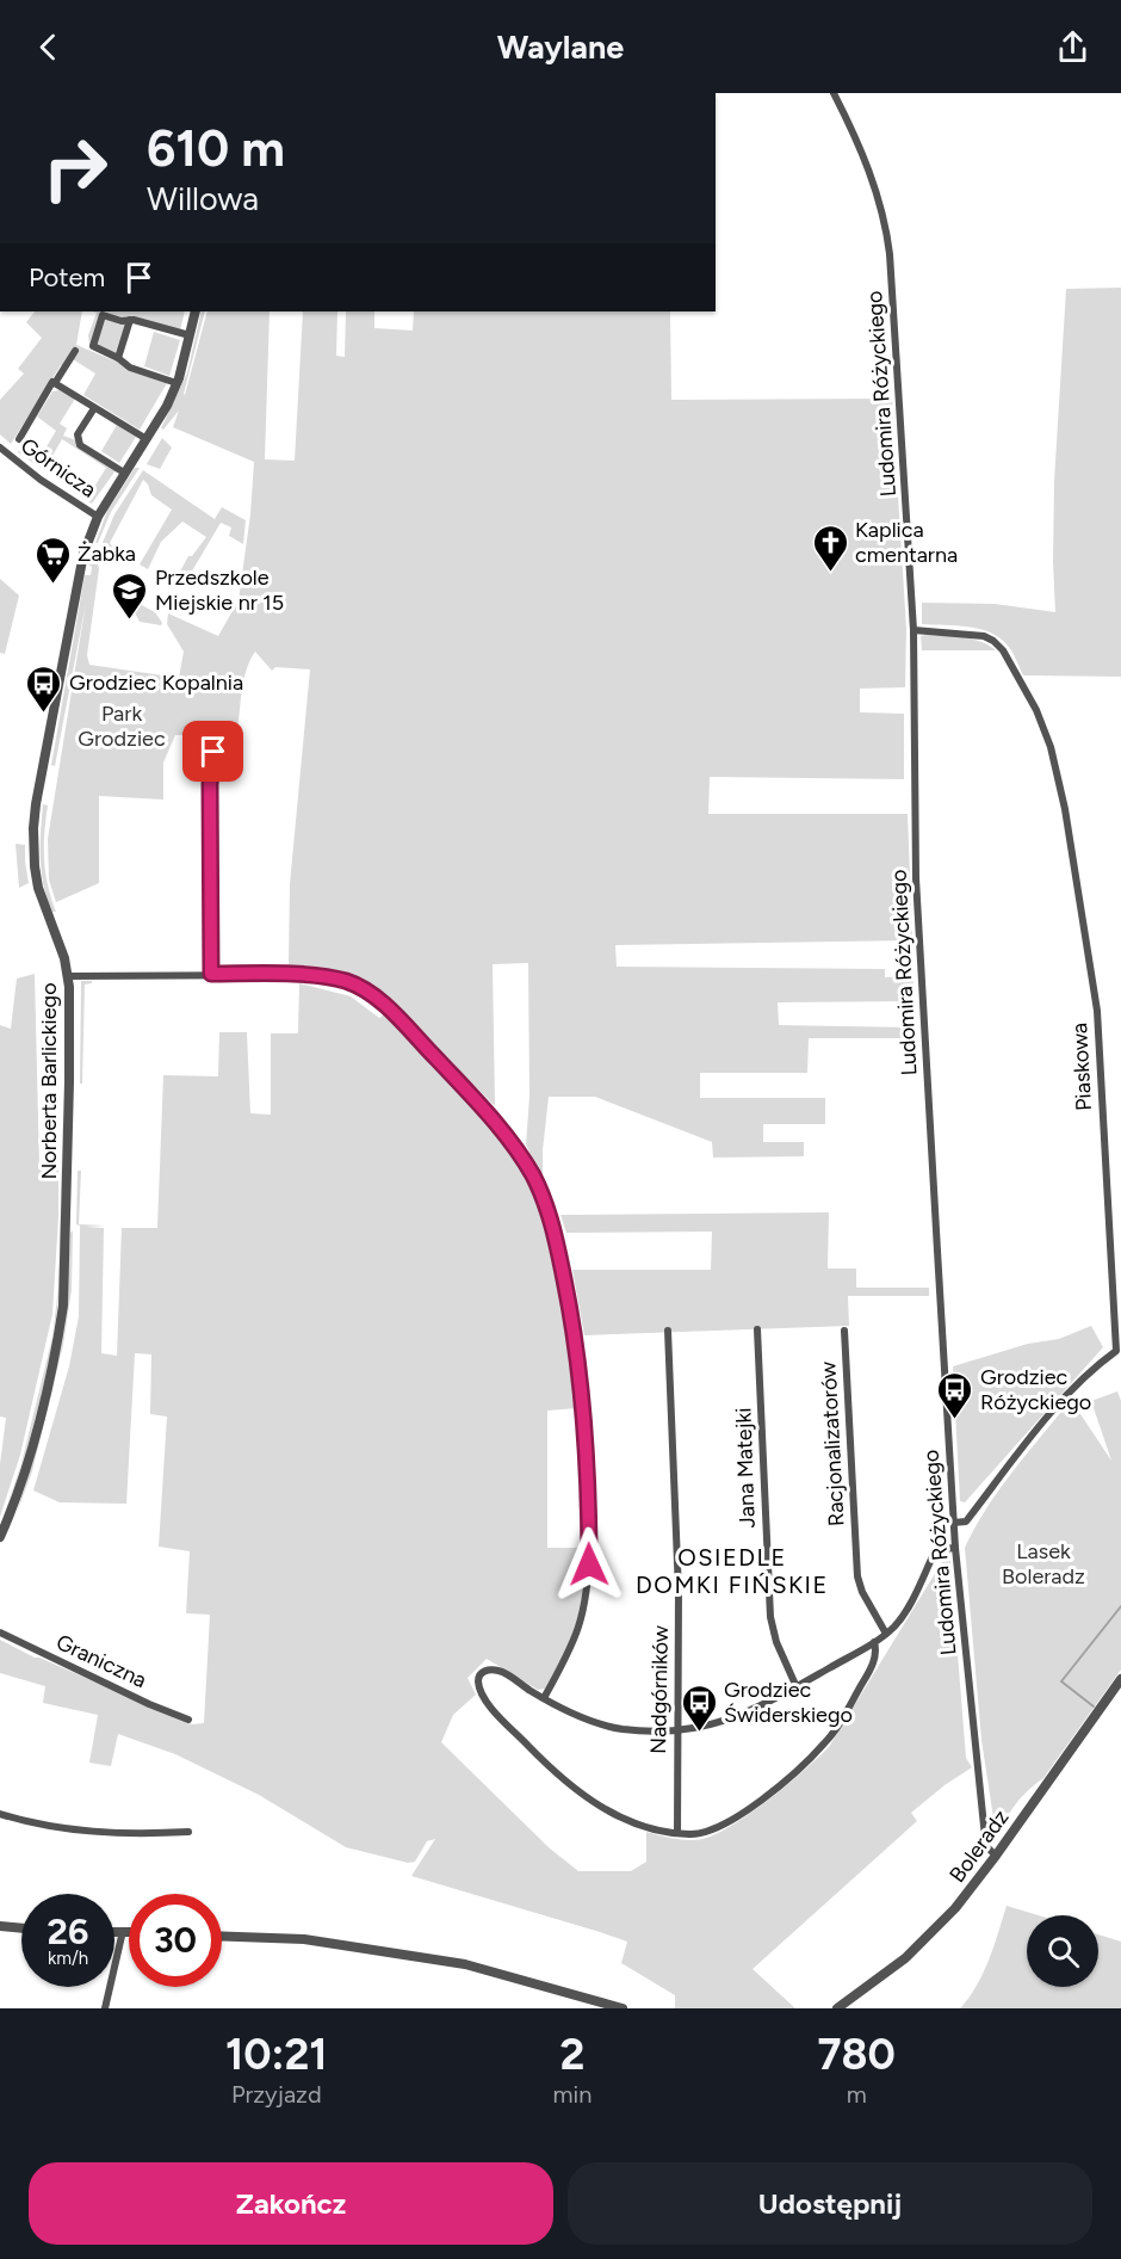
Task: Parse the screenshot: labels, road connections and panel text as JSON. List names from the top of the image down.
{
  "streets": {
    "street": [
      "Ludomira Różyckiego",
      "Górnicza",
      "Piaskowa",
      "Norberta Barlickiego",
      "Racjonalizatorów",
      "Jana Matejki",
      "Graniczna",
      "Nadgórników",
      "Boleradz"
    ]
  },
  "crossings": [
    ["Ludomira Różyckiego", "Piaskowa"],
    ["Ludomira Różyckiego", "Boleradz"],
    ["Górnicza", "Norberta Barlickiego"]
  ],
  "districts": ["OSIEDLE DOMKI FIŃSKIE"],
  "parks": ["Park Grodziec", "Lasek Boleradz"],
  "places": {
    "church": ["Kaplica cmentarna"],
    "supermarket": ["Żabka"],
    "school or university": ["Przedszkole Miejskie nr 15"],
    "bus stop": ["Grodziec Kopalnia", "Grodziec Różyckiego", "Grodziec Świderskiego"]
  },
  "page": {
    "header": "Waylane",
    "turn": ["610 m", "Willowa"],
    "then": "Potem",
    "speed": "26 km/h",
    "limit": "30",
    "eta": [
      "10:21",
      "Przyjazd",
      "2",
      "min",
      "780",
      "m"
    ],
    "buttons": ["Zakończ", "Udostępnij"]
  }
}
